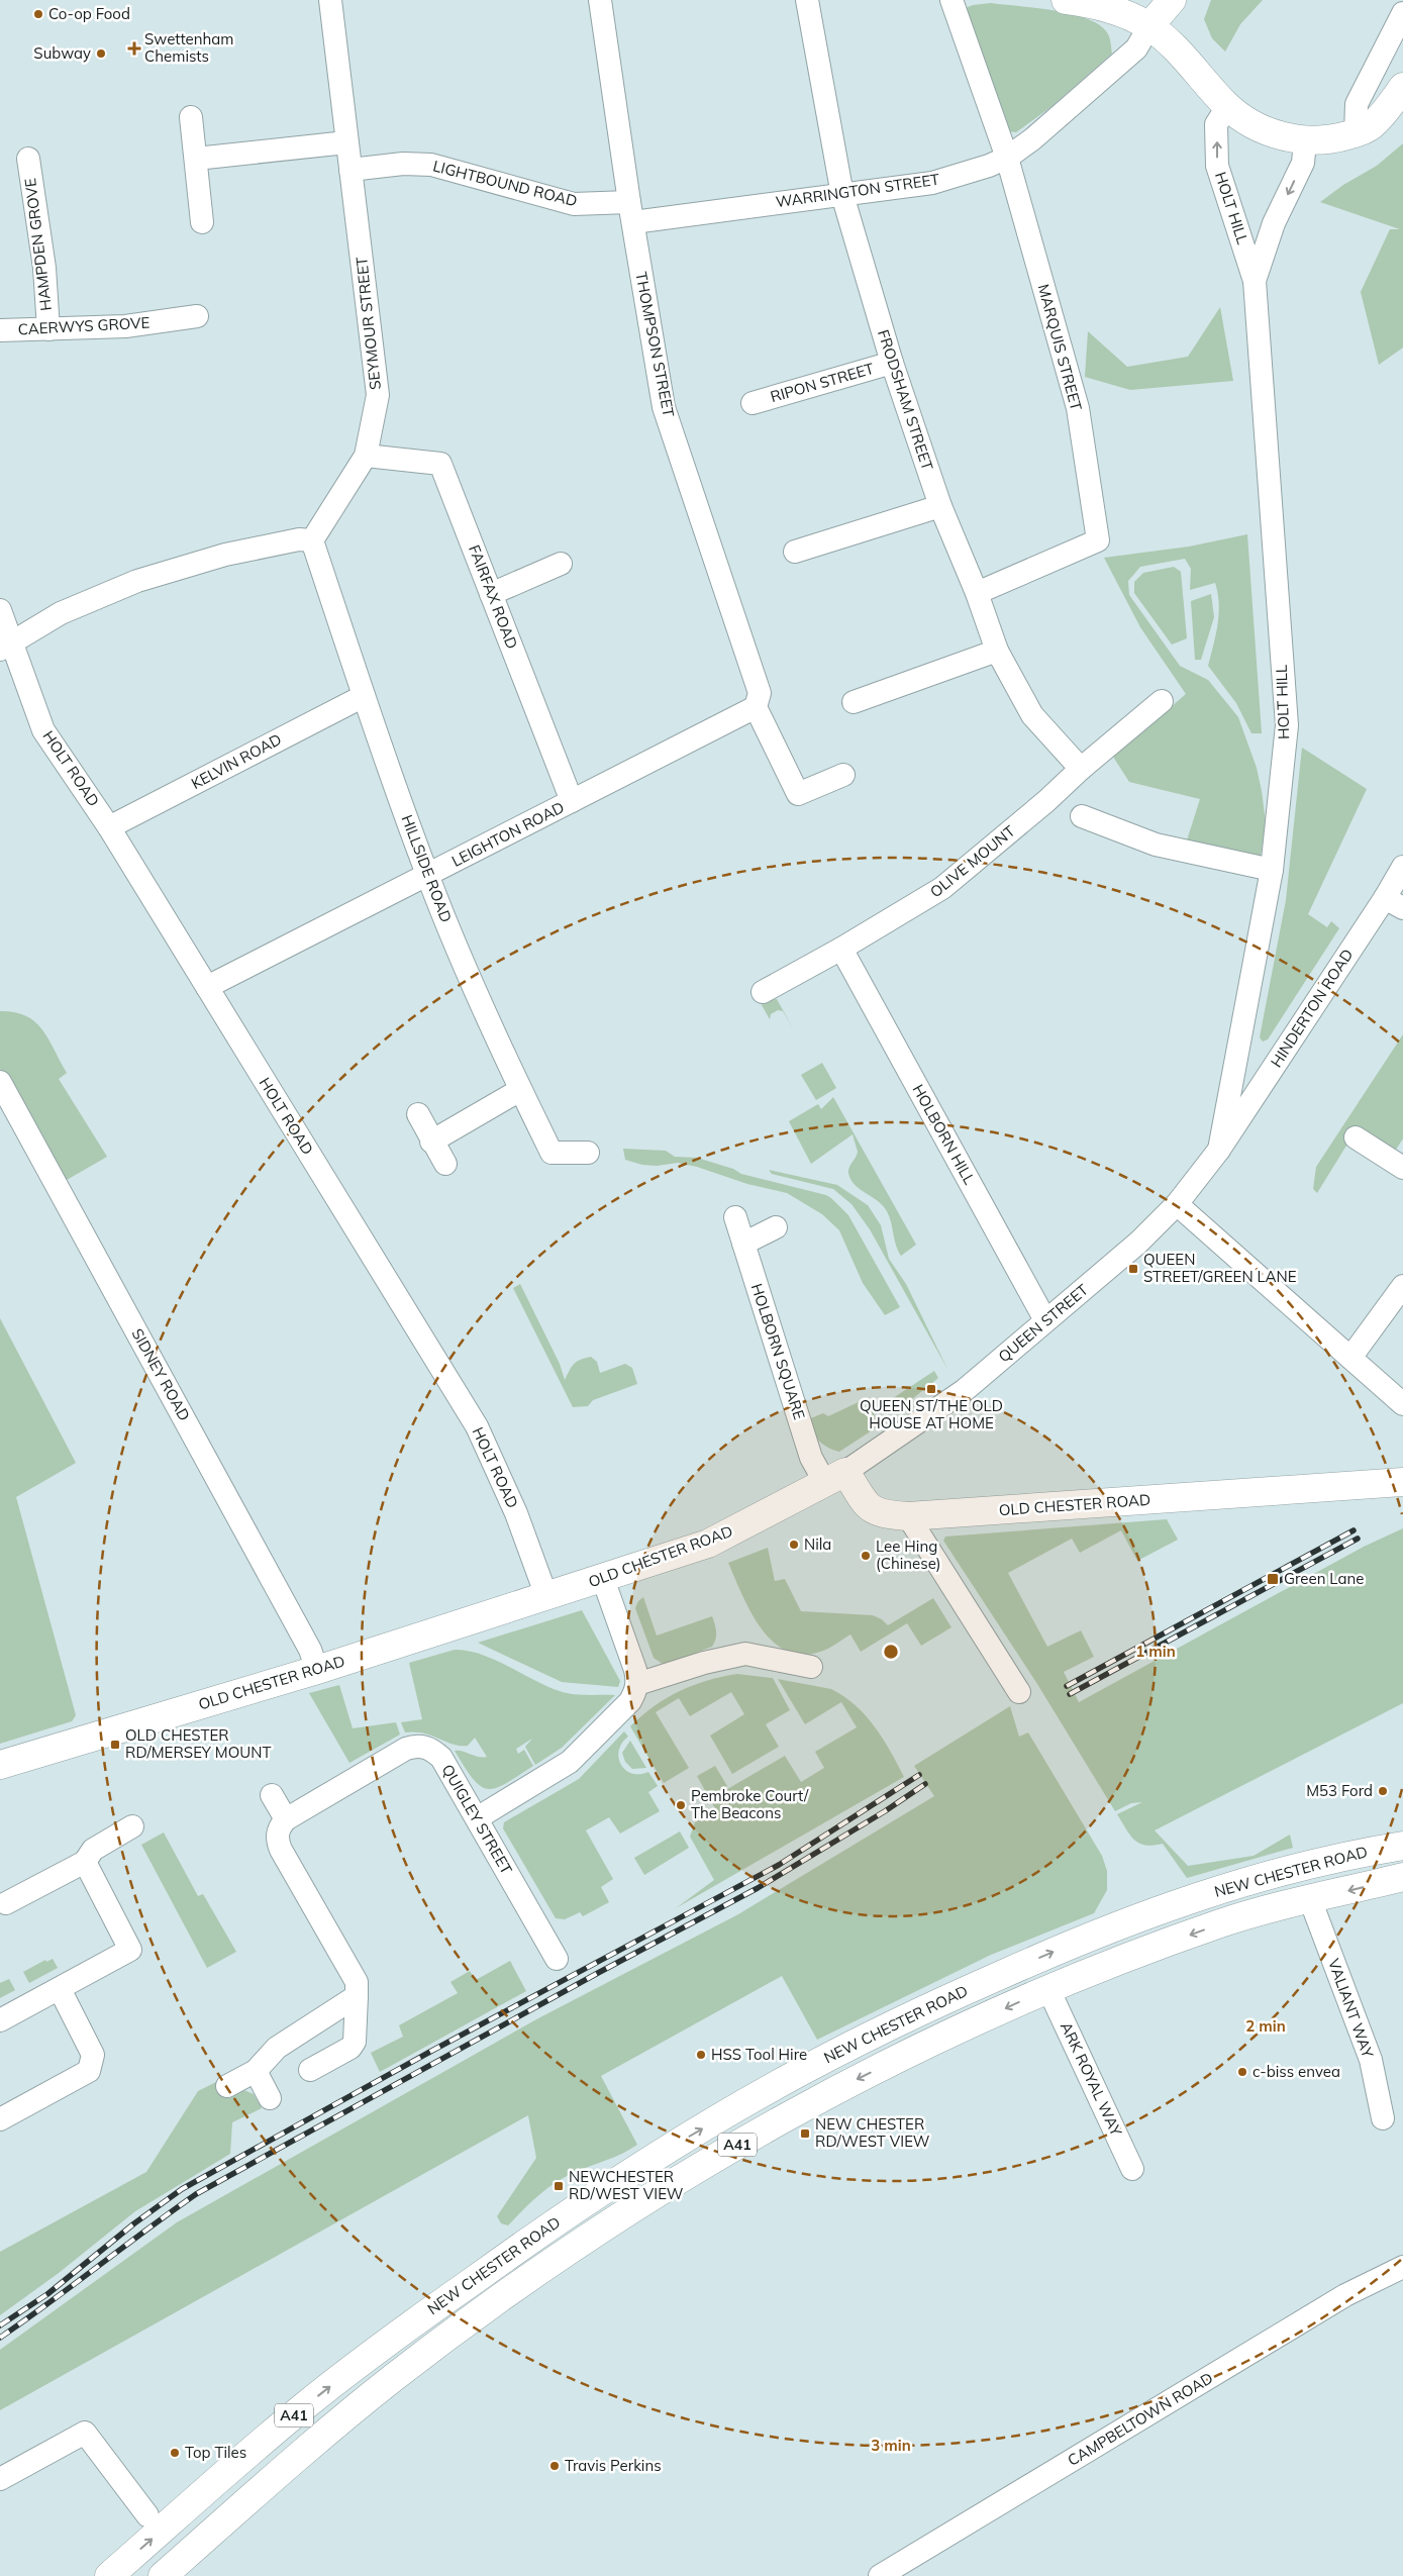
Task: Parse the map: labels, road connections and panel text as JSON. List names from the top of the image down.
{
  "streets": {
    "main road": ["OLD CHESTER ROAD", "NEW CHESTER ROAD", "A41"],
    "street": [
      "LIGHTBOUND ROAD",
      "WARRINGTON STREET",
      "HOLT HILL",
      "HAMPDEN GROVE",
      "SEYMOUR STREET",
      "CAERWYS GROVE",
      "THOMPSON STREET",
      "MARQUIS STREET",
      "RIPON STREET",
      "FRODSHAM STREET",
      "FAIRFAX ROAD",
      "KELVIN ROAD",
      "HOLT ROAD",
      "LEIGHTON ROAD",
      "OLIVE MOUNT",
      "HILLSIDE ROAD",
      "HINDERTON ROAD",
      "HOLBORN HILL",
      "QUEEN STREET",
      "HOLBORN SQUARE",
      "SIDNEY ROAD",
      "QUIGLEY STREET",
      "VALIANT WAY",
      "ARK ROYAL WAY",
      "CAMPBELTOWN ROAD"
    ]
  },
  "crossings": [
    ["LIGHTBOUND ROAD", "WARRINGTON STREET"],
    ["LIGHTBOUND ROAD", "SEYMOUR STREET"],
    ["LIGHTBOUND ROAD", "THOMPSON STREET"],
    ["WARRINGTON STREET", "THOMPSON STREET"],
    ["WARRINGTON STREET", "MARQUIS STREET"],
    ["WARRINGTON STREET", "FRODSHAM STREET"],
    ["HOLT HILL", "HINDERTON ROAD"],
    ["HOLT HILL", "QUEEN STREET"],
    ["HAMPDEN GROVE", "CAERWYS GROVE"],
    ["SEYMOUR STREET", "FAIRFAX ROAD"],
    ["SEYMOUR STREET", "HILLSIDE ROAD"],
    ["THOMPSON STREET", "LEIGHTON ROAD"],
    ["MARQUIS STREET", "FRODSHAM STREET"],
    ["RIPON STREET", "FRODSHAM STREET"],
    ["FRODSHAM STREET", "OLIVE MOUNT"],
    ["FAIRFAX ROAD", "LEIGHTON ROAD"],
    ["KELVIN ROAD", "HOLT ROAD"],
    ["KELVIN ROAD", "HILLSIDE ROAD"],
    ["HOLT ROAD", "LEIGHTON ROAD"],
    ["HOLT ROAD", "OLD CHESTER ROAD"],
    ["LEIGHTON ROAD", "HILLSIDE ROAD"],
    ["OLIVE MOUNT", "HOLBORN HILL"],
    ["HINDERTON ROAD", "QUEEN STREET"],
    ["HOLBORN HILL", "QUEEN STREET"],
    ["QUEEN STREET", "HOLBORN SQUARE"],
    ["QUEEN STREET", "OLD CHESTER ROAD"],
    ["HOLBORN SQUARE", "OLD CHESTER ROAD"],
    ["SIDNEY ROAD", "OLD CHESTER ROAD"],
    ["NEW CHESTER ROAD", "VALIANT WAY"],
    ["NEW CHESTER ROAD", "ARK ROYAL WAY"]
  ],
  "places": {
    "other": [
      "Co-op Food",
      "Subway",
      "Nila",
      "Lee Hing (Chinese)",
      "M53 Ford",
      "Pembroke Court/ The Beacons",
      "HSS Tool Hire",
      "c-biss envea",
      "Top Tiles",
      "Travis Perkins"
    ],
    "health": ["Swettenham Chemists"],
    "transit": [
      "QUEEN STREET/GREEN LANE",
      "QUEEN ST/THE OLD HOUSE AT HOME",
      "Green Lane",
      "OLD CHESTER RD/MERSEY MOUNT",
      "NEW CHESTER RD/WEST VIEW",
      "NEWCHESTER RD/WEST VIEW"
    ]
  },
  "rings": ["1 min", "2 min", "3 min"]
}
